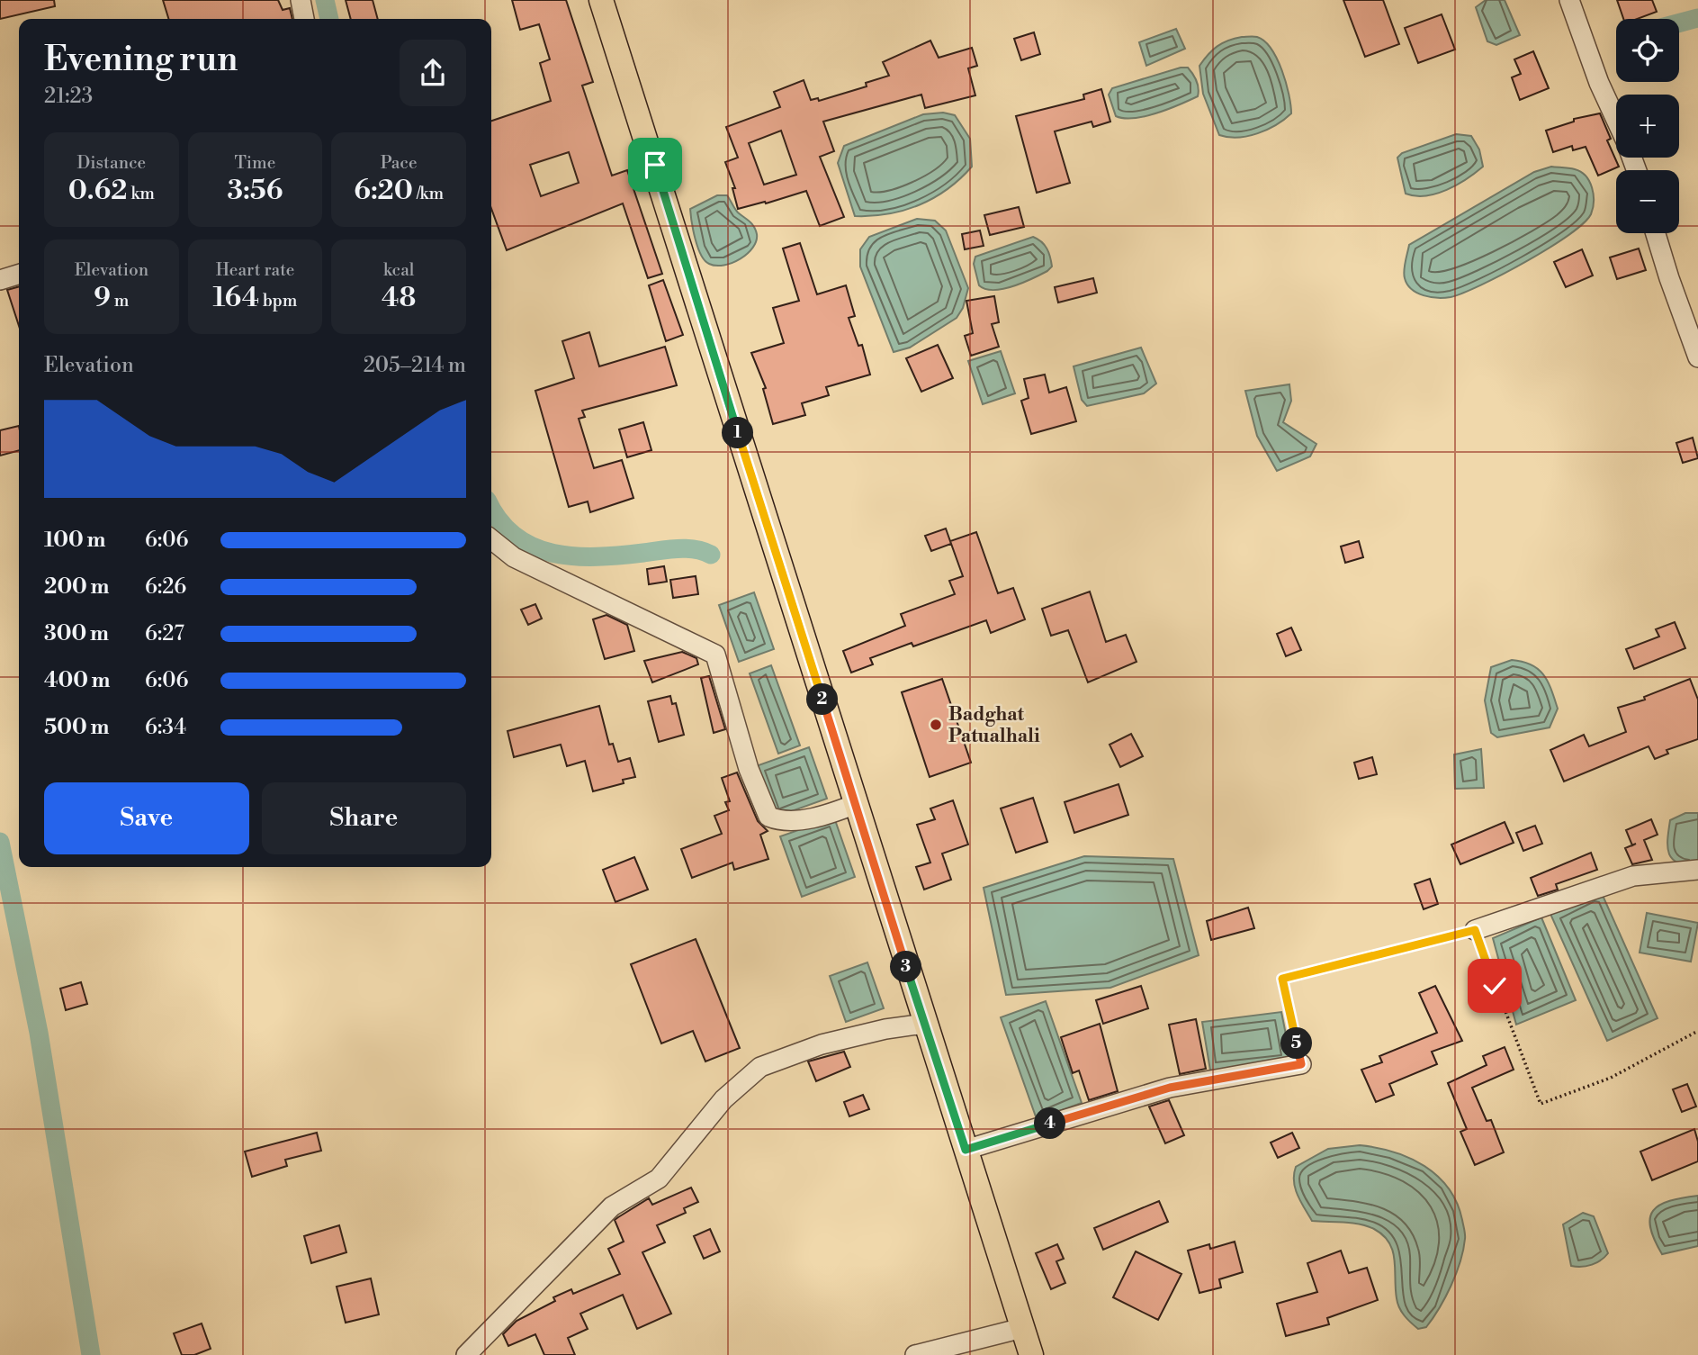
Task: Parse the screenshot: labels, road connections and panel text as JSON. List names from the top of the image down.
{
  "places": ["Badghat Patualhali"],
  "page": {
    "map_buttons": ["+", "−"],
    "heading": ["Evening run", "21:23"],
    "stats": [
      ["Distance", "0.62 km"],
      ["Time", "3:56"],
      ["Pace", "6:20 /km"],
      ["Elevation", "9 m"],
      ["Heart rate", "164 bpm"],
      ["kcal", "48"]
    ],
    "chart": ["Elevation", "205–214 m"],
    "pins": [
      "1",
      "2",
      "3",
      "5",
      "4"
    ],
    "list": [
      {
        "name": "100 m",
        "note": "6:06"
      },
      {
        "name": "200 m",
        "note": "6:26"
      },
      {
        "name": "300 m",
        "note": "6:27"
      },
      {
        "name": "400 m",
        "note": "6:06"
      },
      {
        "name": "500 m",
        "note": "6:34"
      }
    ],
    "buttons": ["Save", "Share"]
  }
}
